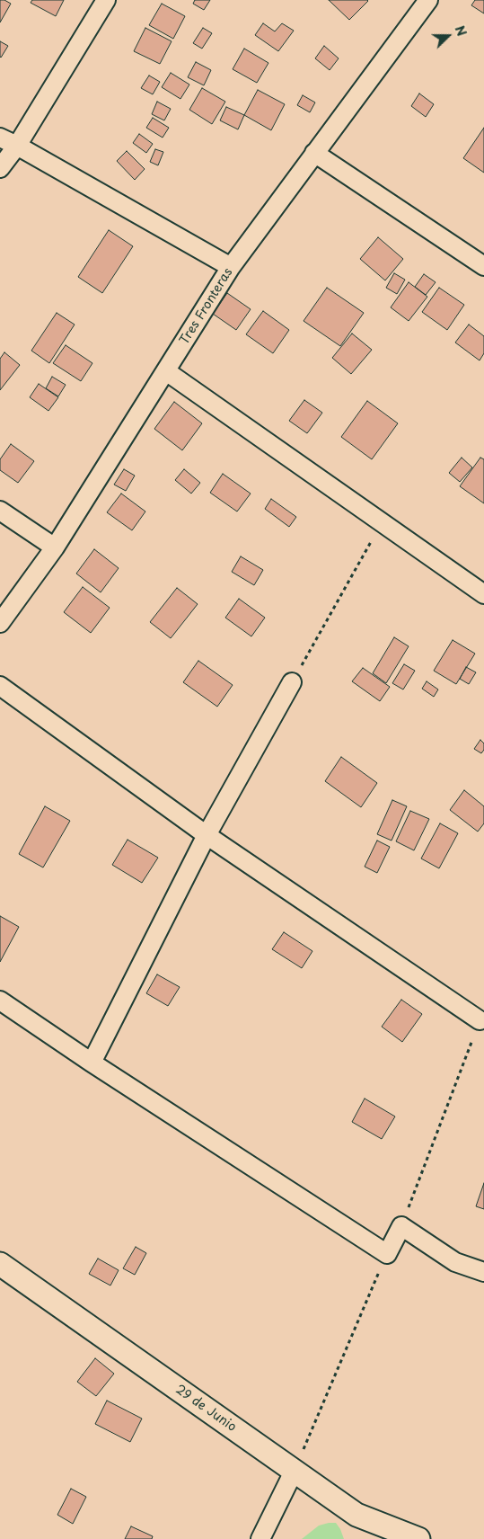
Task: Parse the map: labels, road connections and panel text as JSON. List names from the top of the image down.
{
  "streets": {
    "street": ["Tres Fronteras", "29 de Junio"]
  },
  "north": "right"
}
